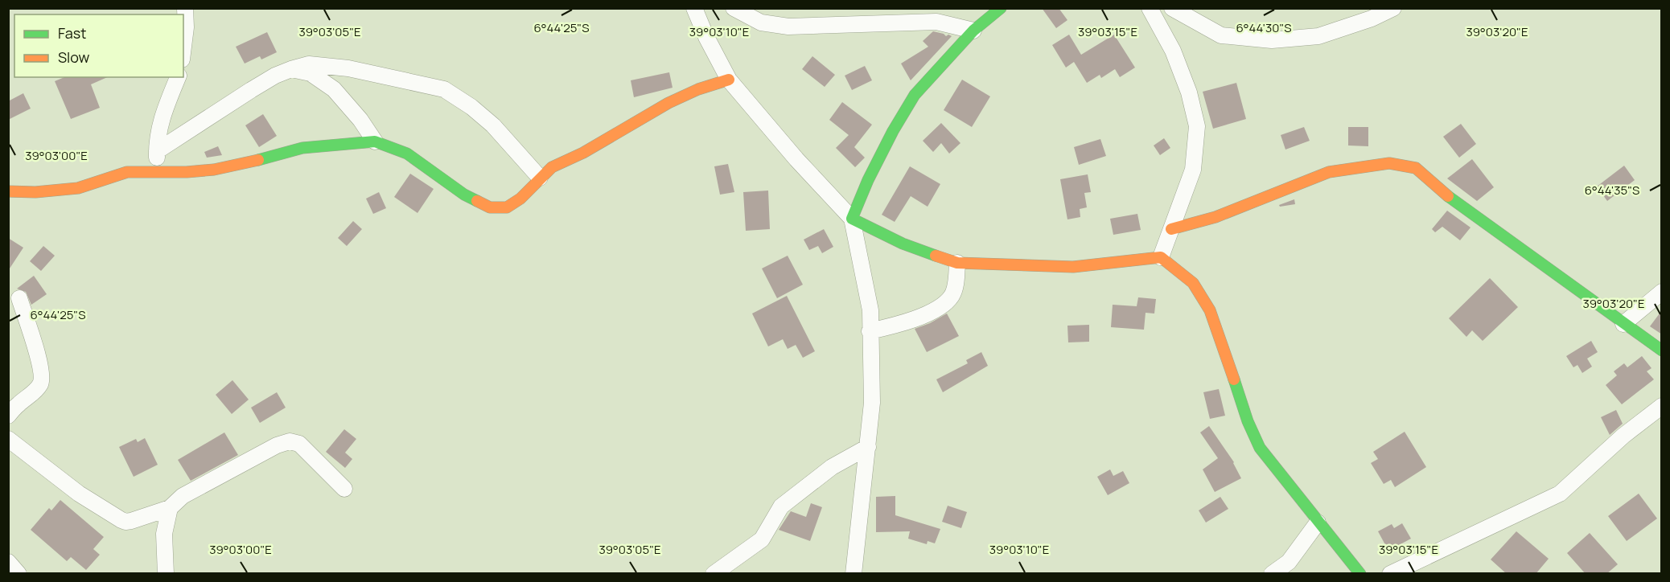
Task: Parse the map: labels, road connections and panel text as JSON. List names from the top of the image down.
{
  "legend": ["Fast", "Slow"],
  "coordinates": [
    "6°44'25\"S",
    "6°44'30\"S",
    "39°03'05\"E",
    "39°03'10\"E",
    "39°03'20\"E",
    "39°03'15\"E",
    "39°03'00\"E",
    "6°44'35\"S"
  ]
}
